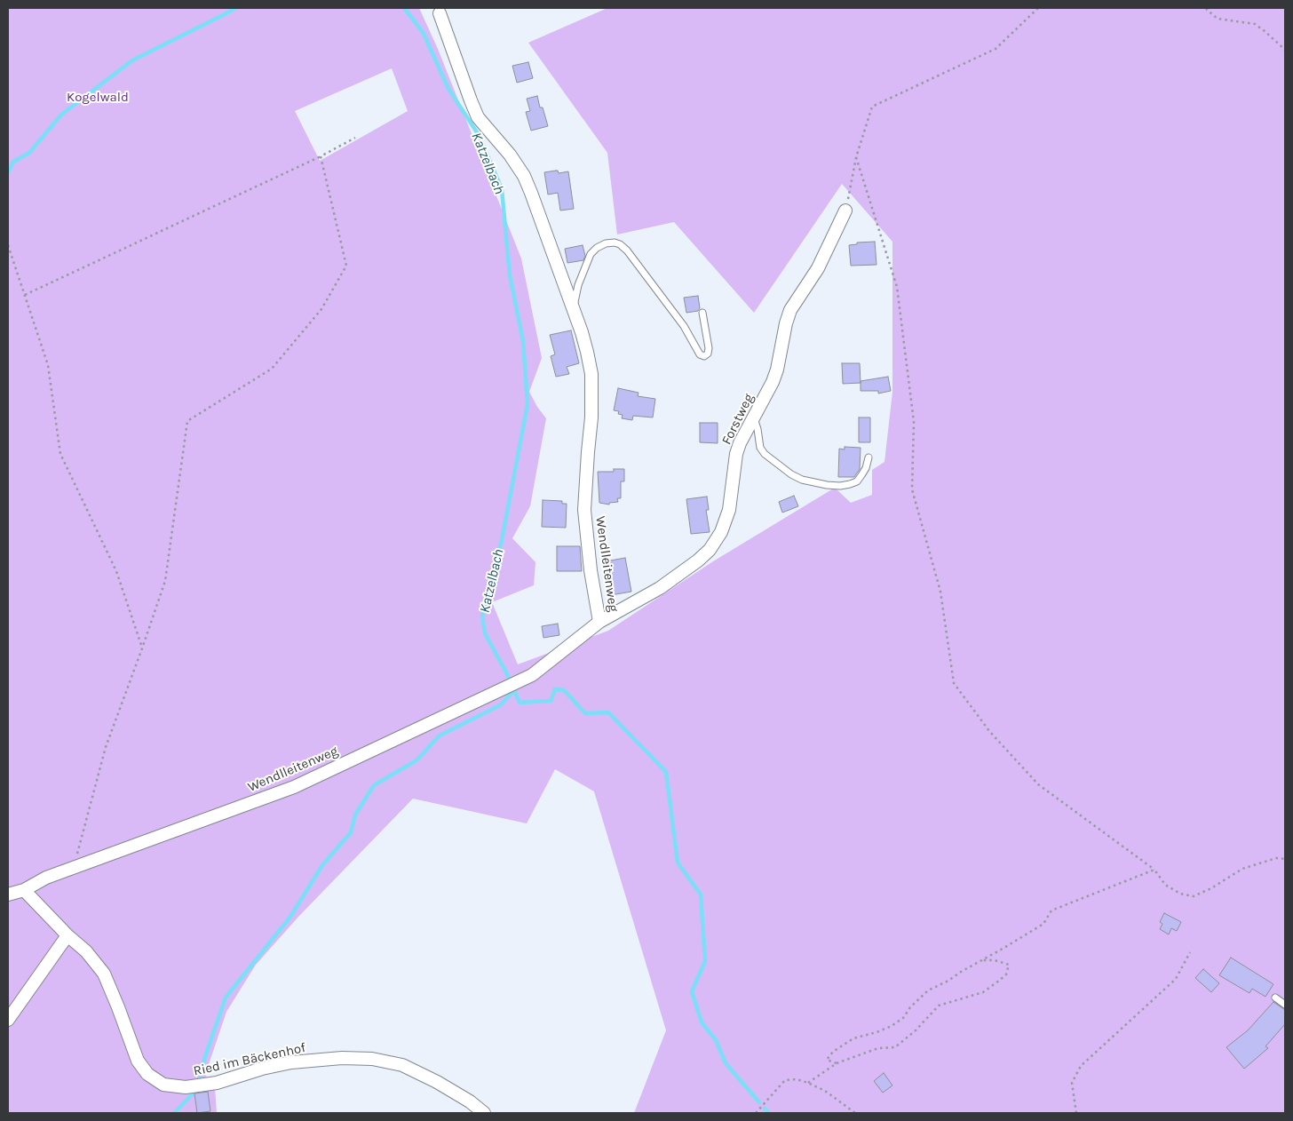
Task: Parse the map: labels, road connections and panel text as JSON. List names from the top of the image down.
{
  "streets": {
    "street": ["Forstweg", "Wendlleitenweg", "Ried im Bäckenhof"]
  },
  "crossings": [
    ["Forstweg", "Wendlleitenweg"],
    ["Wendlleitenweg", "Ried im Bäckenhof"]
  ],
  "water": ["Katzelbach"],
  "parks": ["Kogelwald"]
}
